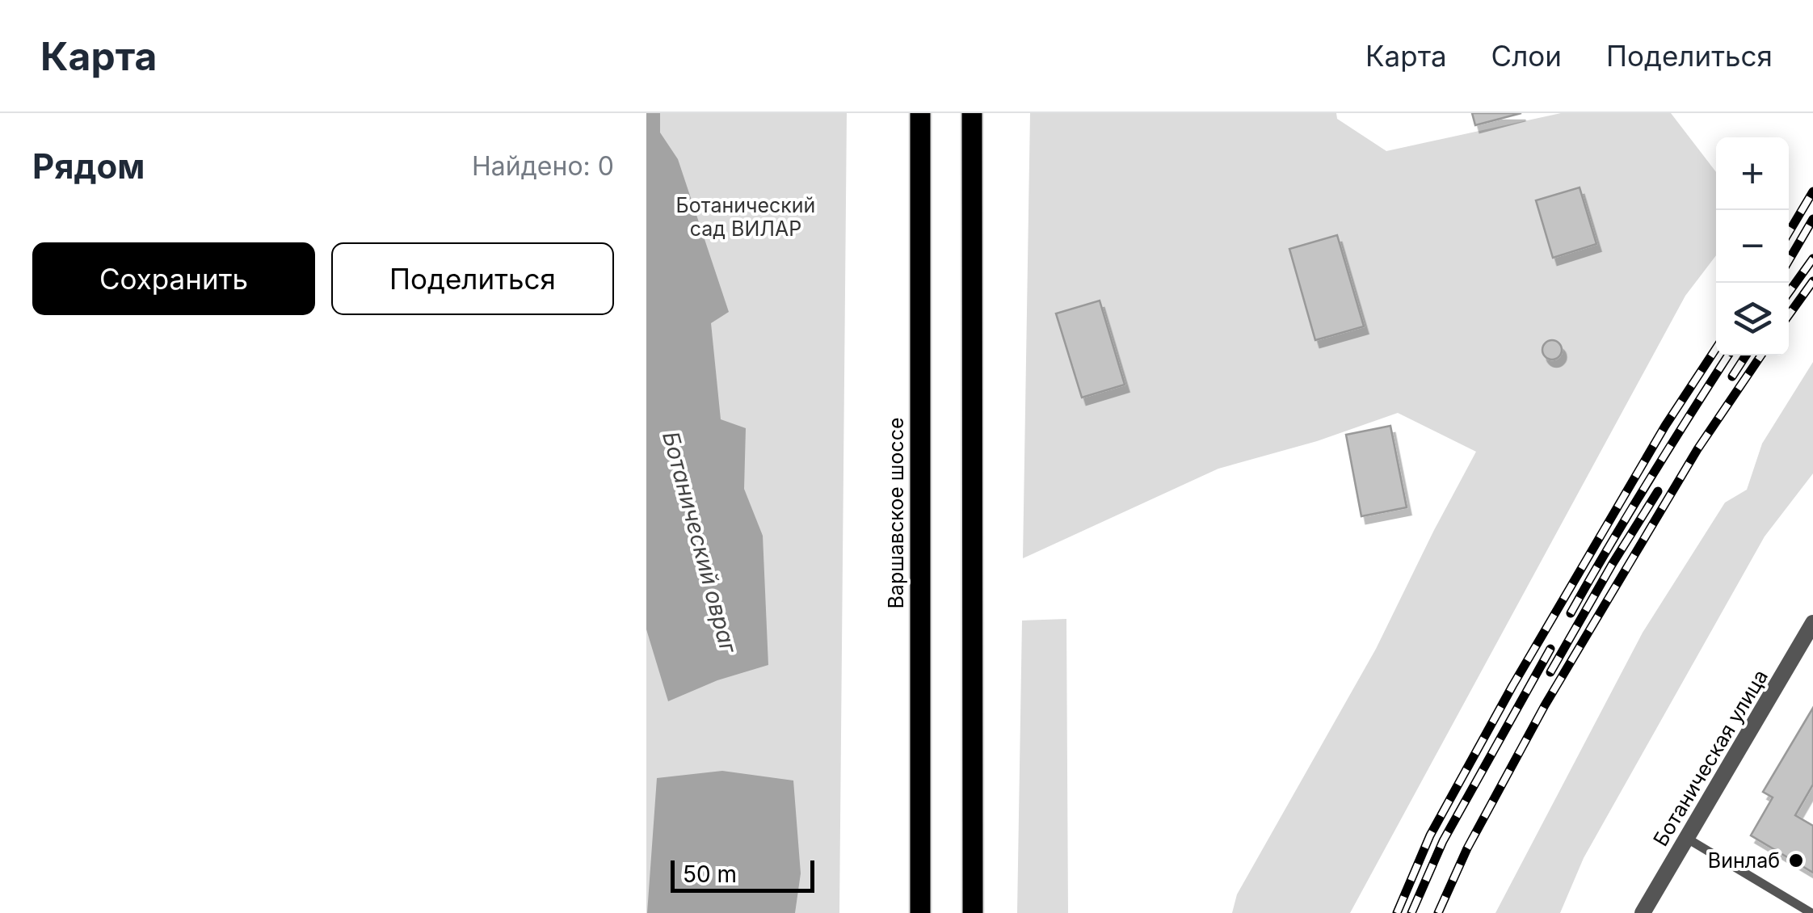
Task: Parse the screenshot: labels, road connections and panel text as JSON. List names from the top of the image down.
{
  "streets": {
    "main road": ["Варшавское шоссе"],
    "street": ["Ботаническая улица"]
  },
  "water": ["Ботанический овраг"],
  "parks": ["Ботанический сад ВИЛАР"],
  "places": ["Винлаб"],
  "scale_bar": "50 m",
  "page": {
    "header": "Карта",
    "nav": ["Карта", "Слои", "Поделиться"],
    "heading": ["Рядом", "Найдено: 0"],
    "map_buttons": ["+", "−"],
    "buttons": ["Сохранить", "Поделиться"],
    "scale": "50 m"
  }
}
